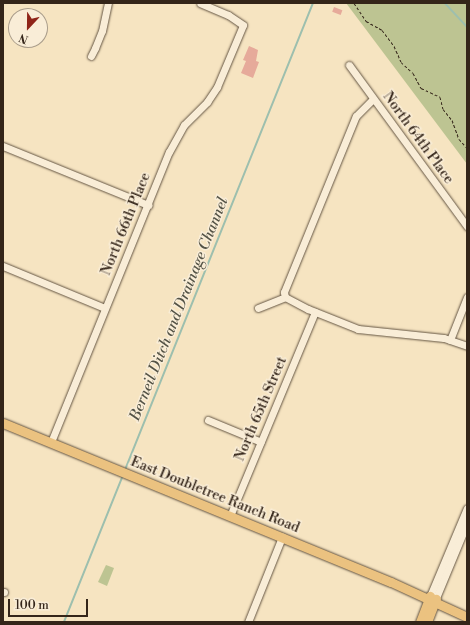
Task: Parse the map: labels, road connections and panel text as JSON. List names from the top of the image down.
{
  "streets": {
    "main road": ["East Doubletree Ranch Road"],
    "street": ["North 64th Place", "North 66th Place", "North 65th Street"]
  },
  "crossings": [
    ["North 66th Place", "East Doubletree Ranch Road"],
    ["North 65th Street", "East Doubletree Ranch Road"]
  ],
  "water": ["Berneil Ditch and Drainage Channel"],
  "scale_bar": "100 m",
  "north": "bottom"
}
